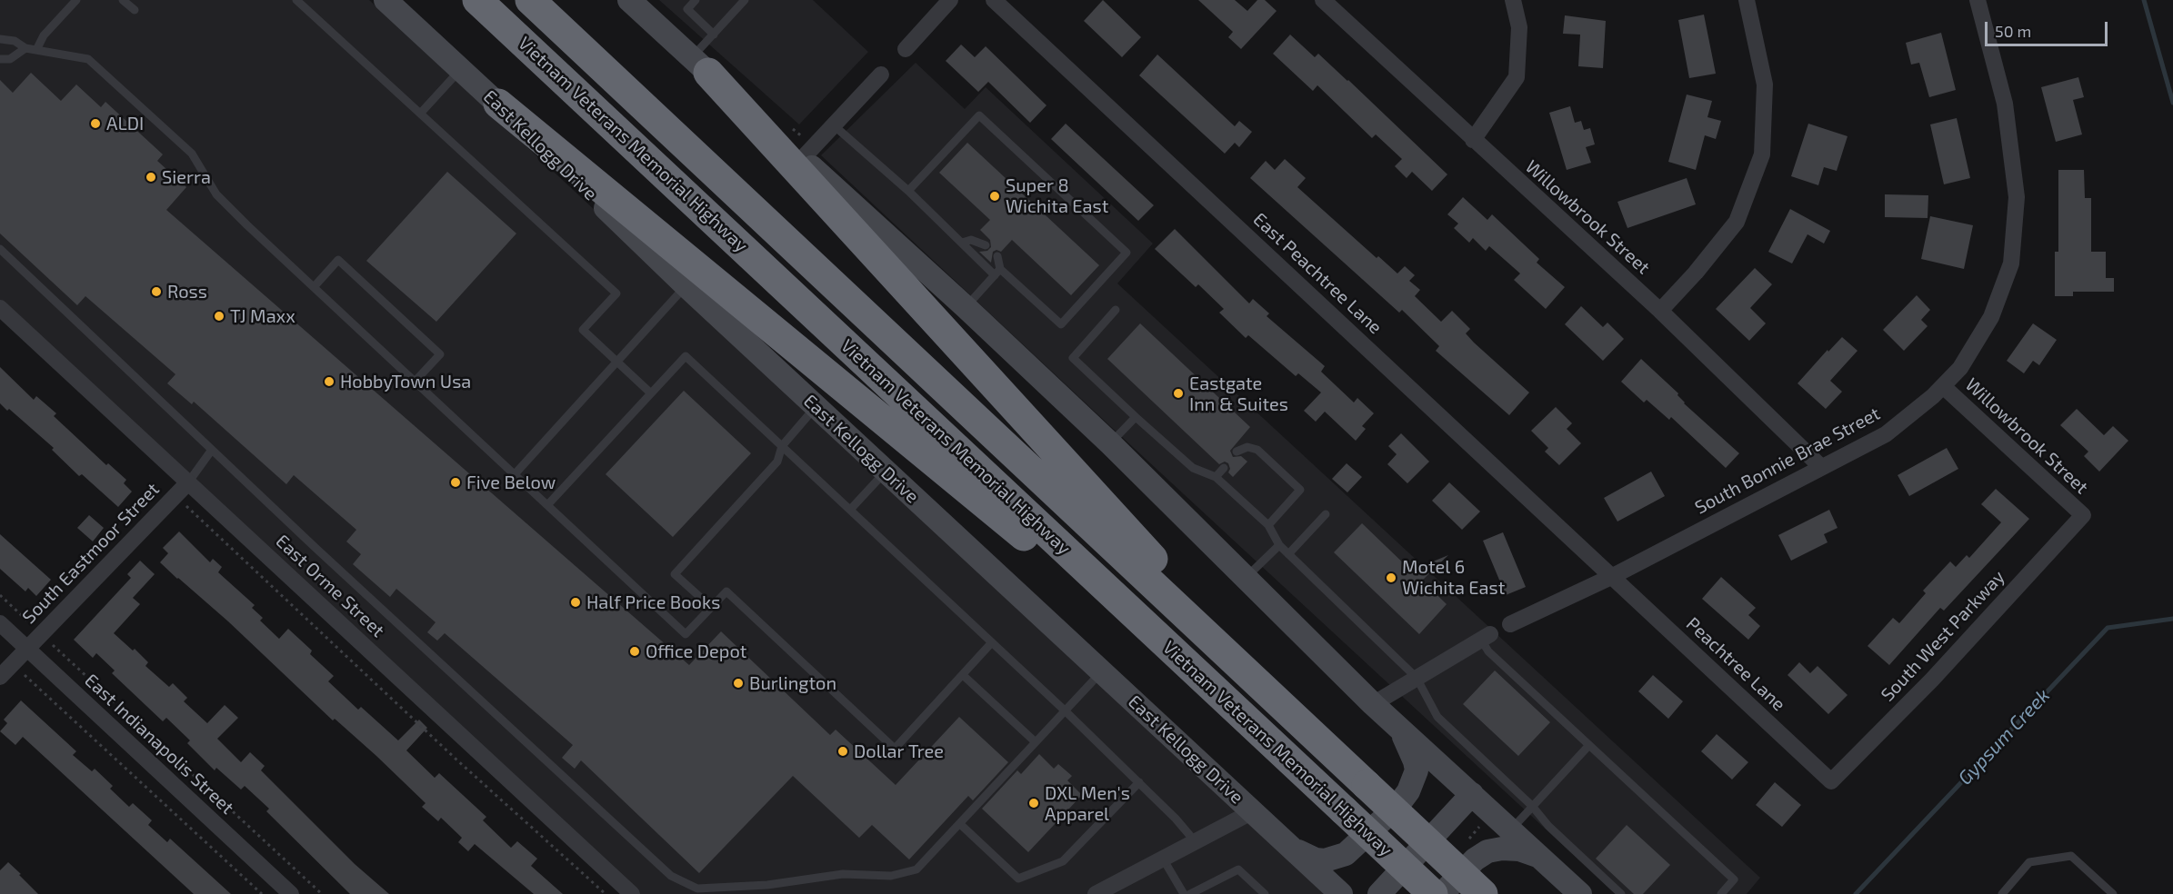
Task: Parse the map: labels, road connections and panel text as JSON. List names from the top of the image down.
{
  "streets": {
    "highway": ["Vietnam Veterans Memorial Highway"],
    "main road": ["East Kellogg Drive"],
    "street": [
      "Willowbrook Street",
      "East Peachtree Lane",
      "South Bonnie Brae Street",
      "South Eastmoor Street",
      "East Orme Street",
      "South West Parkway",
      "Peachtree Lane",
      "East Indianapolis Street"
    ]
  },
  "crossings": [
    ["Willowbrook Street", "South Bonnie Brae Street"],
    ["Willowbrook Street", "South West Parkway"],
    ["East Peachtree Lane", "South Bonnie Brae Street"],
    ["East Peachtree Lane", "Peachtree Lane"],
    ["South Bonnie Brae Street", "Peachtree Lane"],
    ["South Eastmoor Street", "East Orme Street"],
    ["South Eastmoor Street", "East Indianapolis Street"],
    ["South West Parkway", "Peachtree Lane"]
  ],
  "water": ["Gypsum Creek"],
  "places": [
    "ALDI",
    "Sierra",
    "Super 8 Wichita East",
    "Ross",
    "TJ Maxx",
    "HobbyTown Usa",
    "Eastgate Inn & Suites",
    "Five Below",
    "Motel 6 Wichita East",
    "Half Price Books",
    "Office Depot",
    "Burlington",
    "Dollar Tree",
    "DXL Men's Apparel"
  ],
  "scale_bar": "50 m"
}
